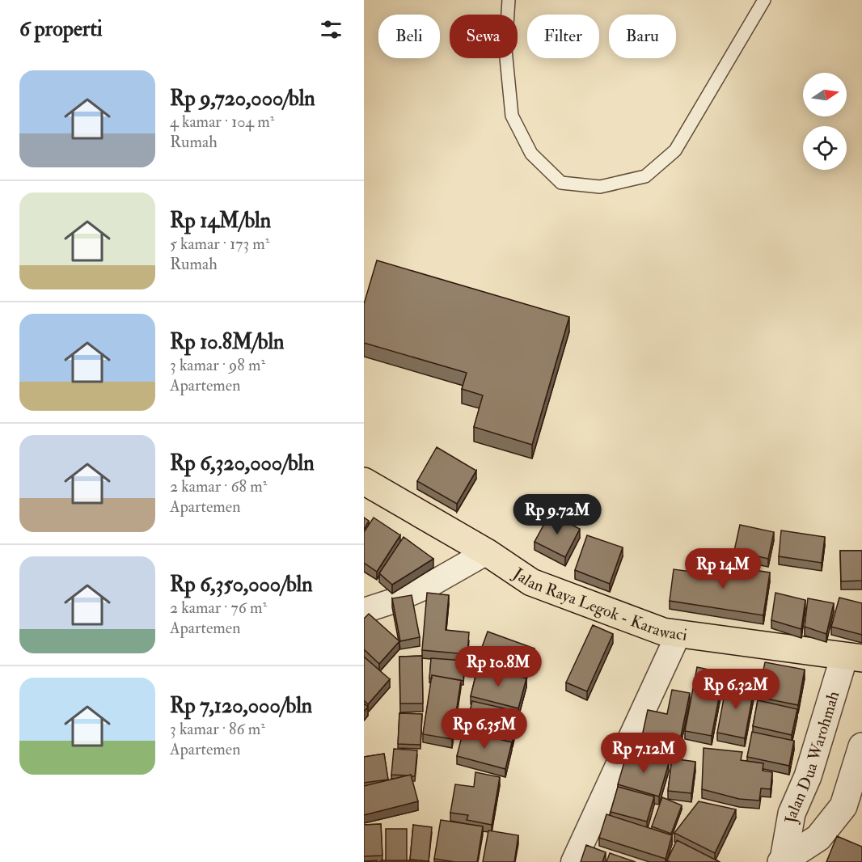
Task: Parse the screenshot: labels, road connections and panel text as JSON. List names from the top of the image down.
{
  "streets": {
    "main road": ["Jalan Raya Legok - Karawaci"],
    "street": ["Jalan Dua Warohmah"]
  },
  "crossings": [
    ["Jalan Raya Legok - Karawaci", "Jalan Dua Warohmah"]
  ],
  "north": "right",
  "page": {
    "heading": "6 properti",
    "chip": [
      "Beli",
      "Sewa",
      "Filter",
      "Baru"
    ],
    "list": [
      {
        "name": "Rp 9,720,000/bln",
        "note": "4 kamar · 104 m² · Rumah"
      },
      {
        "name": "Rp 14M/bln",
        "note": "5 kamar · 173 m² · Rumah"
      },
      {
        "name": "Rp 10.8M/bln",
        "note": "3 kamar · 98 m² · Apartemen"
      },
      {
        "name": "Rp 6,320,000/bln",
        "note": "2 kamar · 68 m² · Apartemen"
      },
      {
        "name": "Rp 6,350,000/bln",
        "note": "2 kamar · 76 m² · Apartemen"
      },
      {
        "name": "Rp 7,120,000/bln",
        "note": "3 kamar · 86 m² · Apartemen"
      }
    ],
    "price": [
      "Rp 9.72M",
      "Rp 14M",
      "Rp 10.8M",
      "Rp 6.32M",
      "Rp 6.35M",
      "Rp 7.12M"
    ]
  }
}
